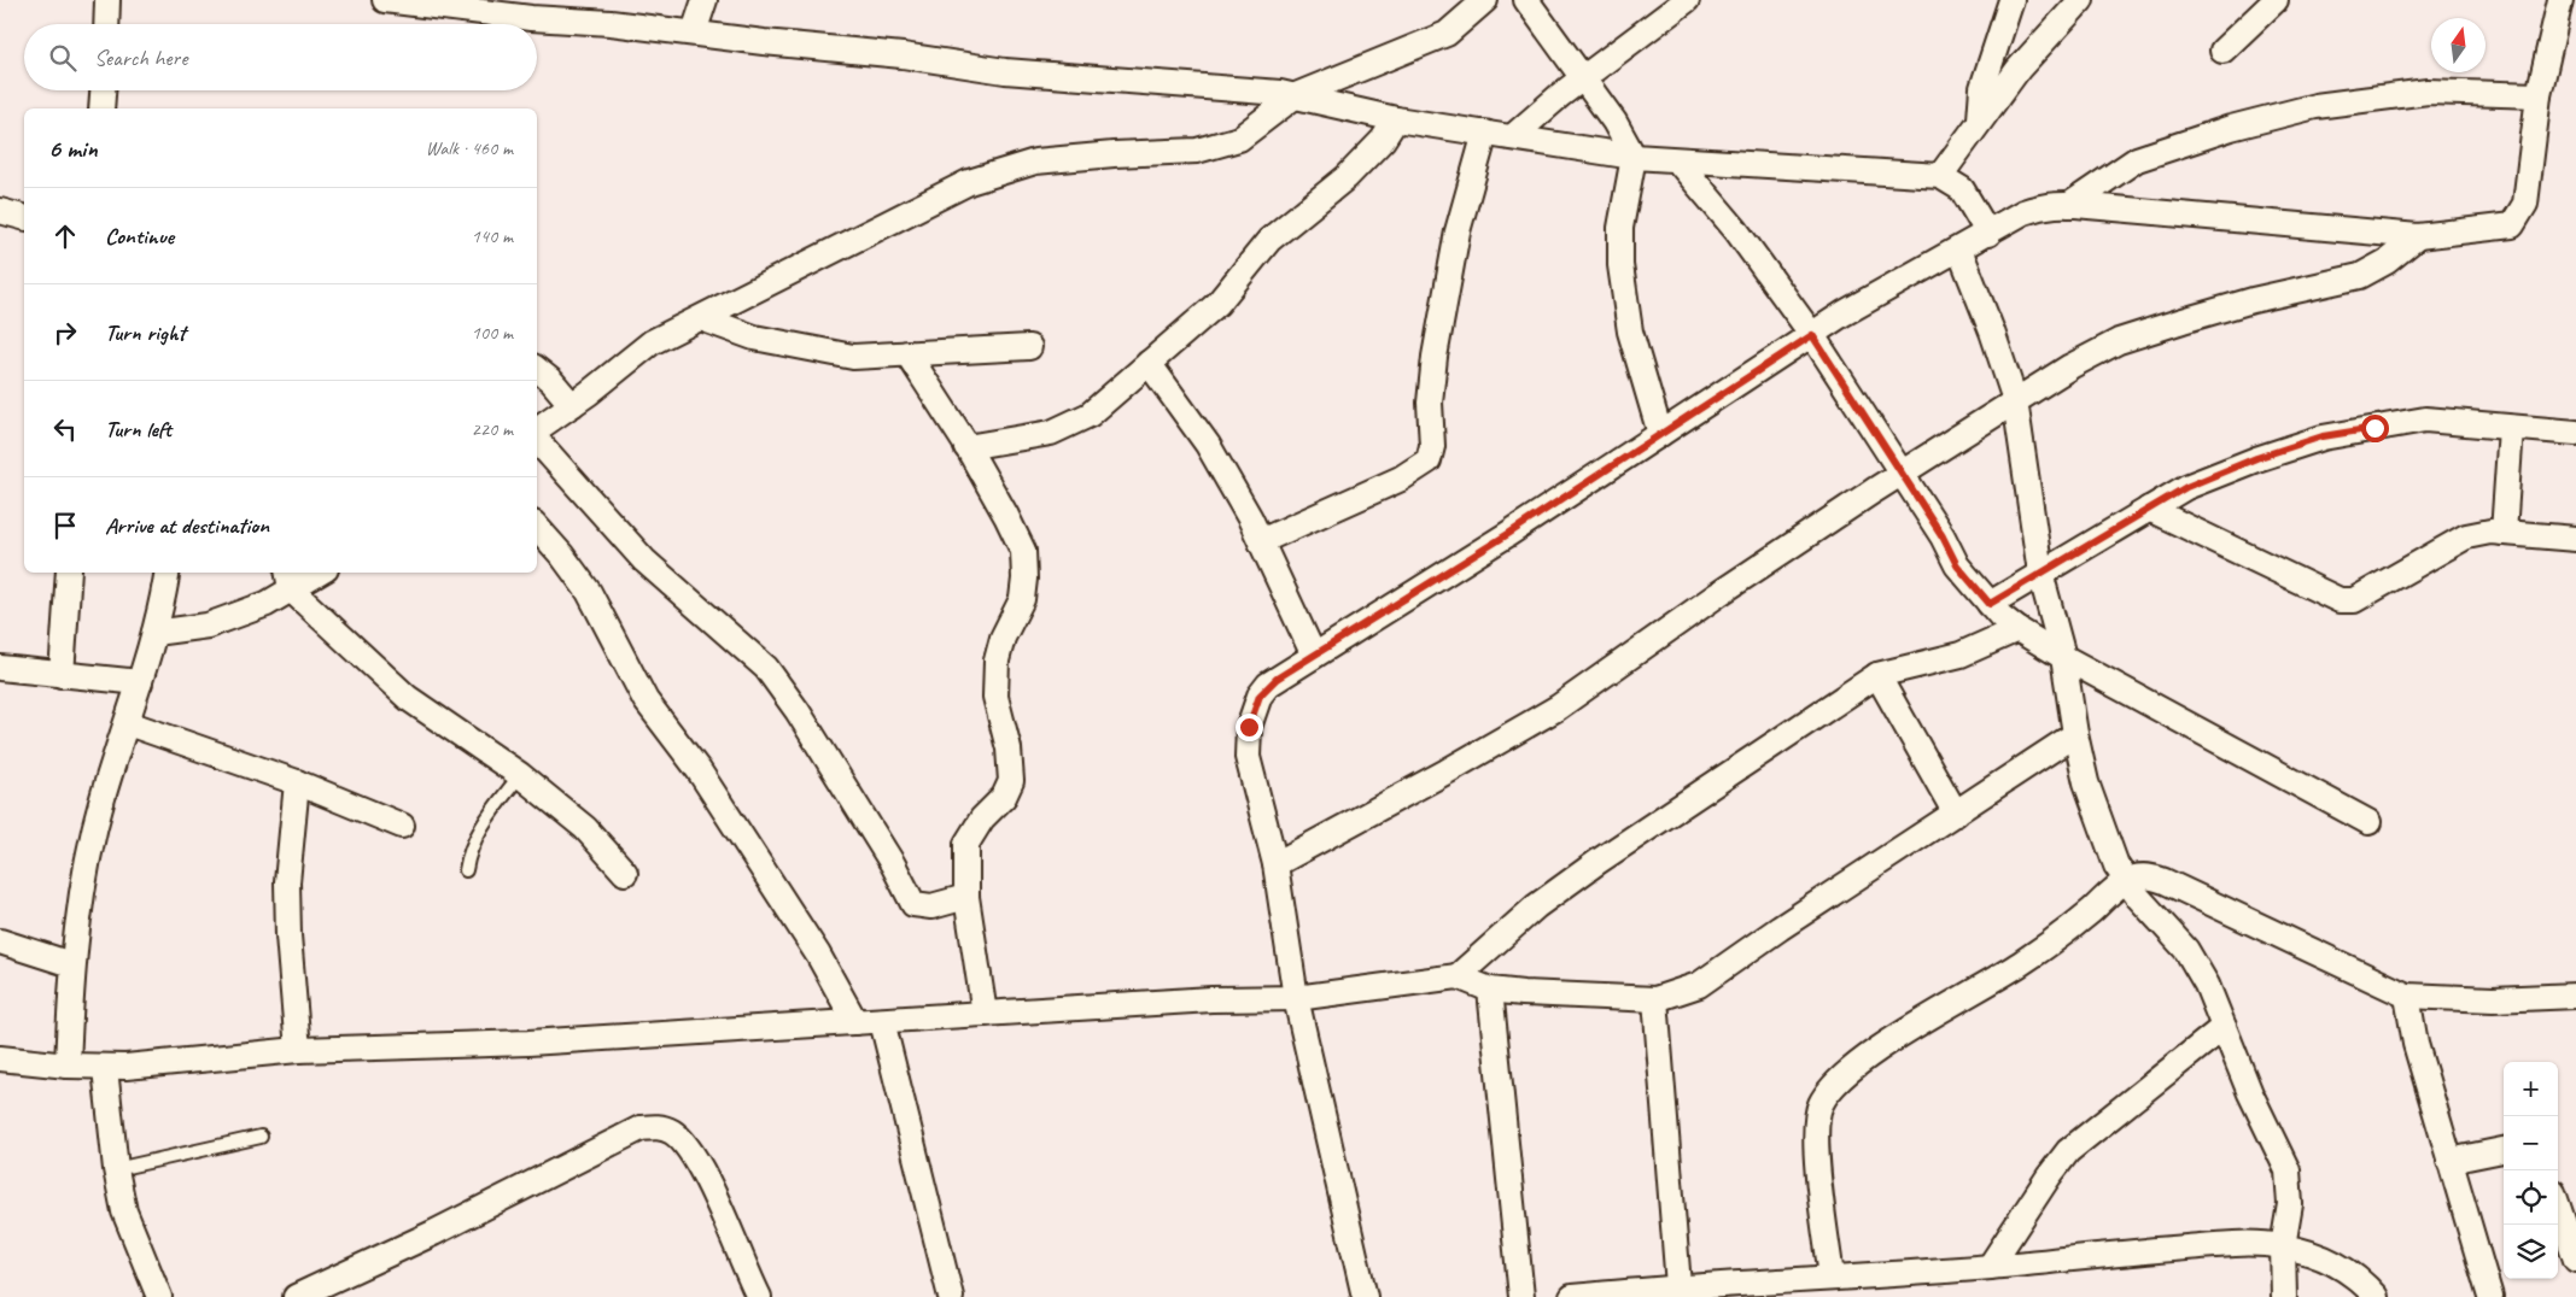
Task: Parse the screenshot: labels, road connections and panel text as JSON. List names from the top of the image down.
{
  "north": "top",
  "page": {
    "search": "Search here",
    "heading": ["6 min", "Walk · 460 m"],
    "list": [
      ["Continue", "140 m"],
      ["Turn right", "100 m"],
      ["Turn left", "220 m"],
      "Arrive at destination"
    ],
    "map_buttons": ["+", "−"]
  }
}
